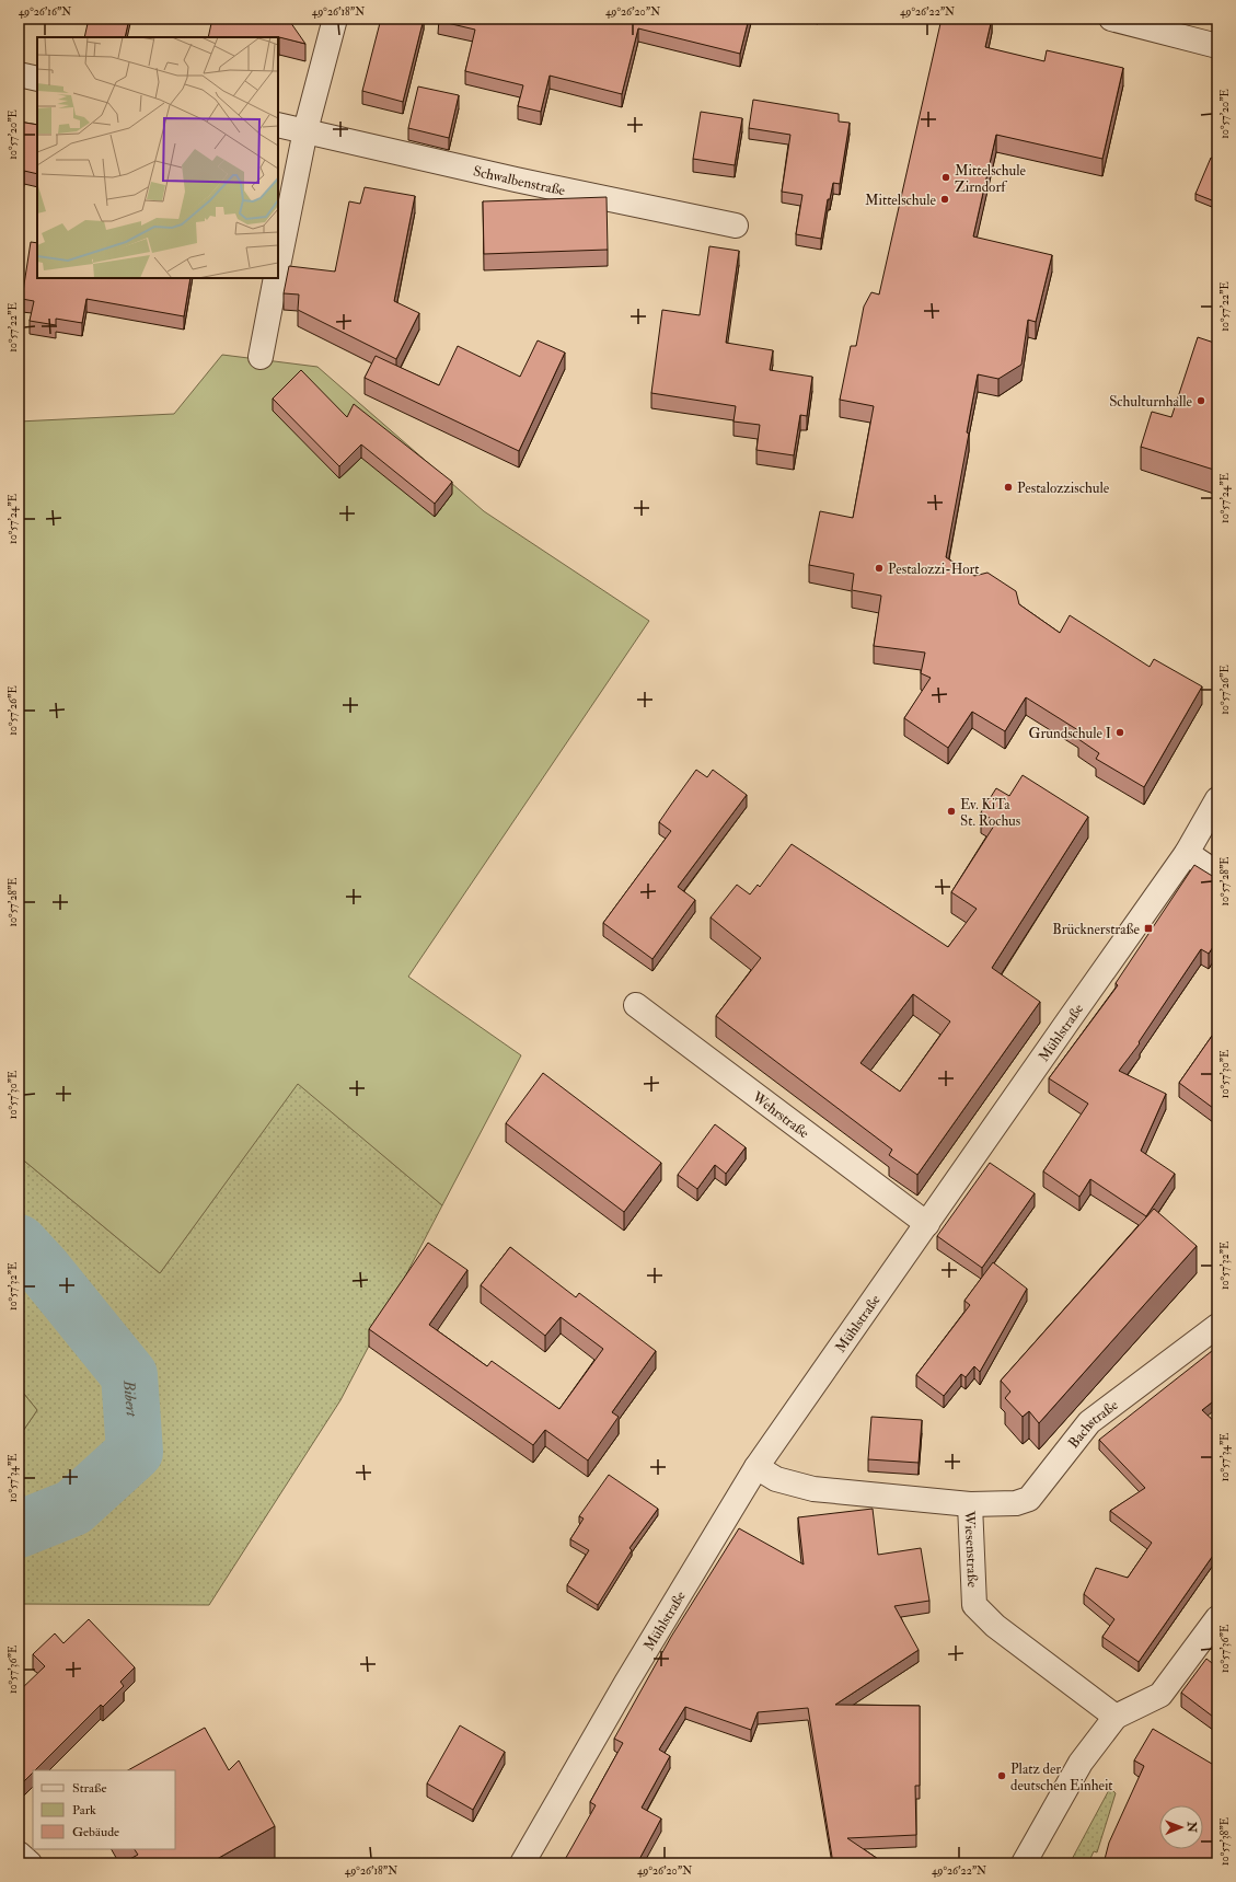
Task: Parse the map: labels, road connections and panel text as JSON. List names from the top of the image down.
{
  "streets": {
    "street": [
      "Schwalbenstraße",
      "Mühlstraße",
      "Wehrstraße",
      "Bachstraße",
      "Wiesenstraße"
    ]
  },
  "crossings": [
    ["Mühlstraße", "Wehrstraße"],
    ["Mühlstraße", "Wiesenstraße"],
    ["Bachstraße", "Wiesenstraße"]
  ],
  "water": ["Bibert"],
  "places": {
    "other": [
      "Mittelschule Zirndorf",
      "Mittelschule",
      "Schulturnhalle",
      "Pestalozzischule",
      "Pestalozzi-Hort",
      "Grundschule I",
      "Ev. KiTa St. Rochus",
      "Platz der deutschen Einheit"
    ],
    "transit": ["Brücknerstraße"]
  },
  "legend": ["Straße", "Park", "Gebäude"],
  "north": "right",
  "coordinates": [
    "49°26'16\"N",
    "49°26'18\"N",
    "49°26'20\"N",
    "49°26'22\"N",
    "10°57'20\"E",
    "10°57'22\"E",
    "10°57'24\"E",
    "10°57'26\"E",
    "10°57'28\"E",
    "10°57'30\"E",
    "10°57'32\"E",
    "10°57'34\"E",
    "10°57'36\"E",
    "10°57'38\"E"
  ]
}
